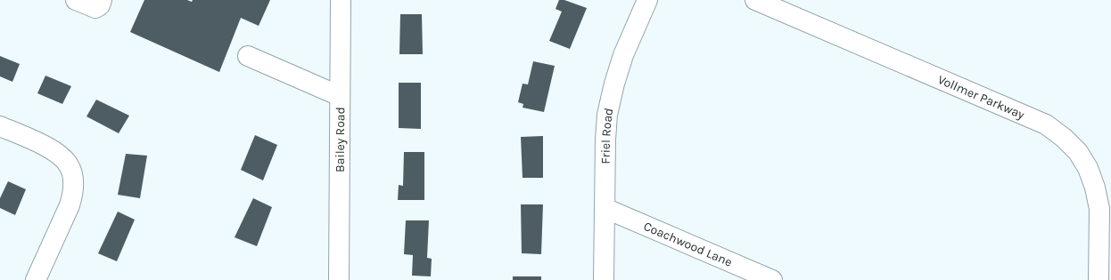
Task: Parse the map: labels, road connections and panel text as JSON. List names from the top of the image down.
{
  "streets": {
    "street": [
      "Vollmer Parkway",
      "Friel Road",
      "Bailey Road",
      "Coachwood Lane"
    ]
  },
  "crossings": [
    ["Friel Road", "Coachwood Lane"]
  ]
}
